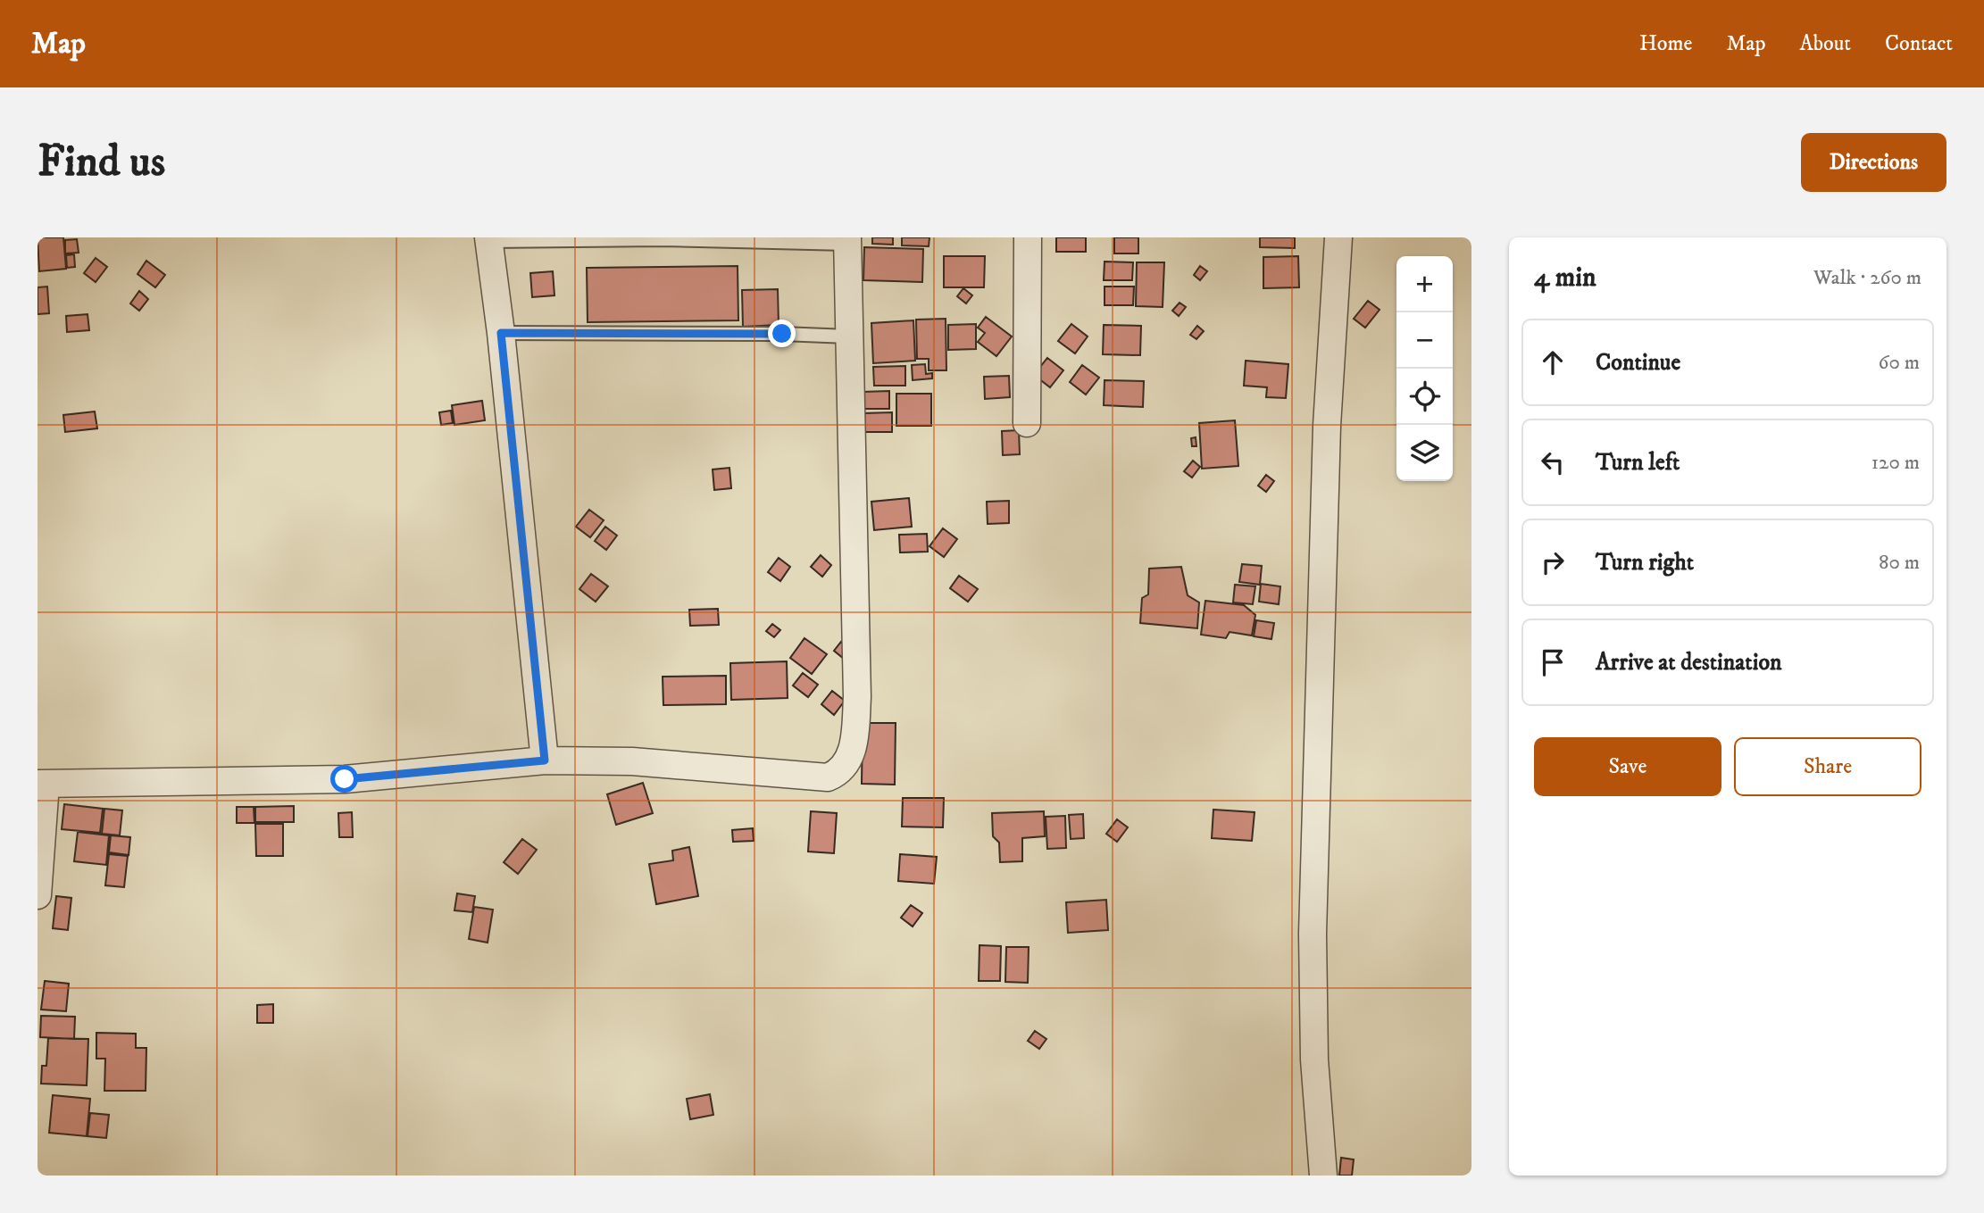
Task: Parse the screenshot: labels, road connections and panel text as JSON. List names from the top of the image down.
{
  "page": {
    "header": "Map",
    "nav": [
      "Home",
      "Map",
      "About",
      "Contact"
    ],
    "buttons": [
      "Directions",
      ["Save", "Share"]
    ],
    "title": "Find us",
    "heading": ["4 min", "Walk · 260 m"],
    "map_buttons": ["+", "−"],
    "list": [
      ["Continue", "60 m"],
      ["Turn left", "120 m"],
      ["Turn right", "80 m"],
      "Arrive at destination"
    ]
  }
}
